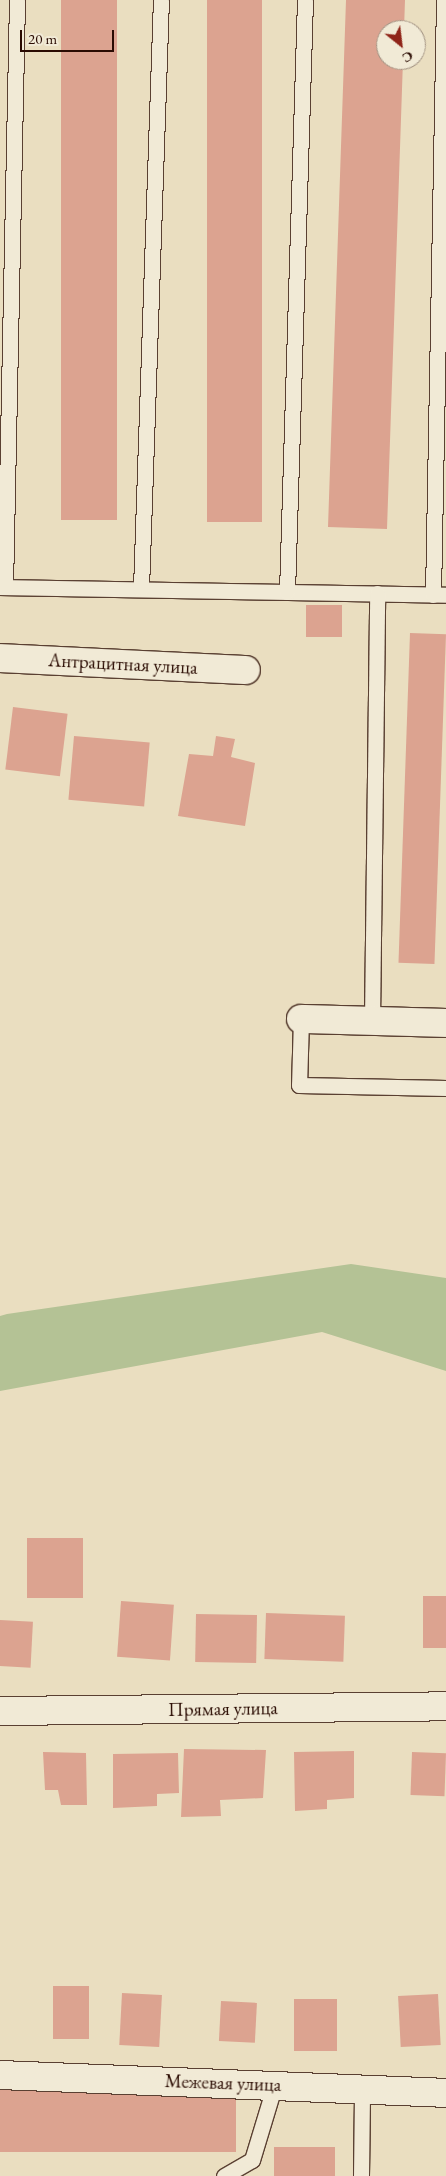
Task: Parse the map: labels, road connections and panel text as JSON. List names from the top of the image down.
{
  "streets": {
    "street": ["Антрацитная улица", "Прямая улица", "Межевая улица"]
  },
  "scale_bar": "20 m",
  "north": "bottom right"
}
